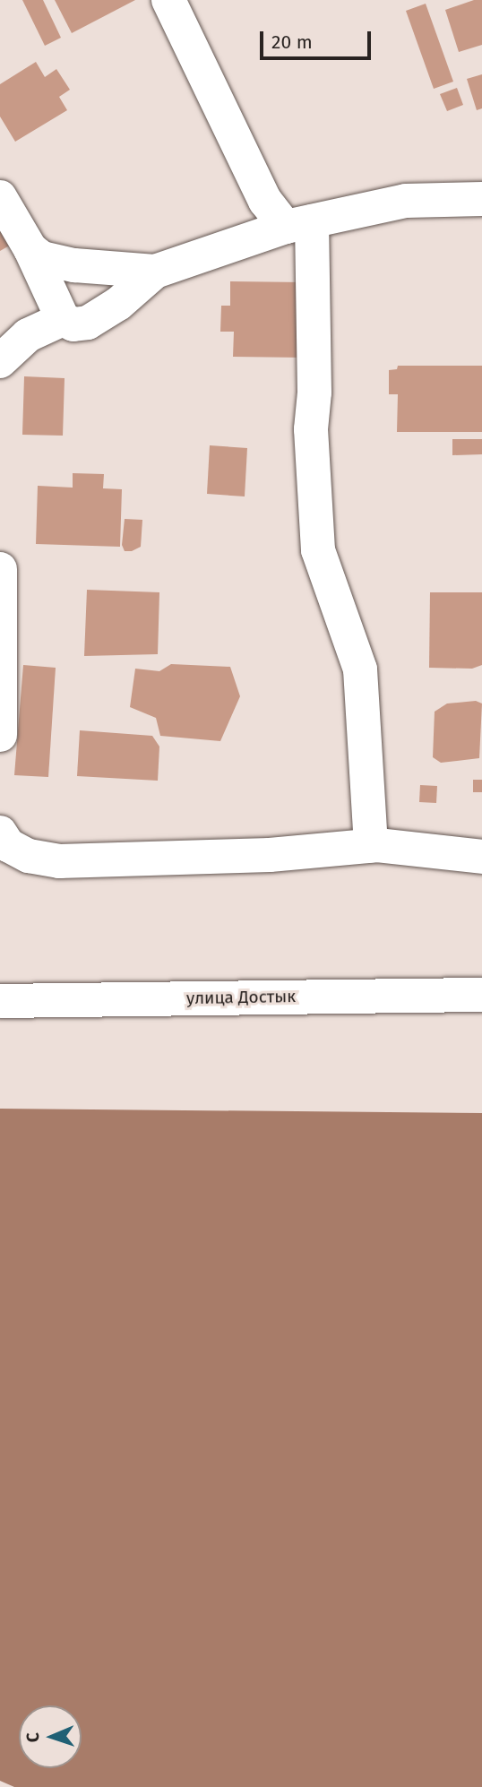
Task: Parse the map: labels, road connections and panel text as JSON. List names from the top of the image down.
{
  "streets": {
    "street": ["улица Достык"]
  },
  "scale_bar": "20 m",
  "north": "left"
}
